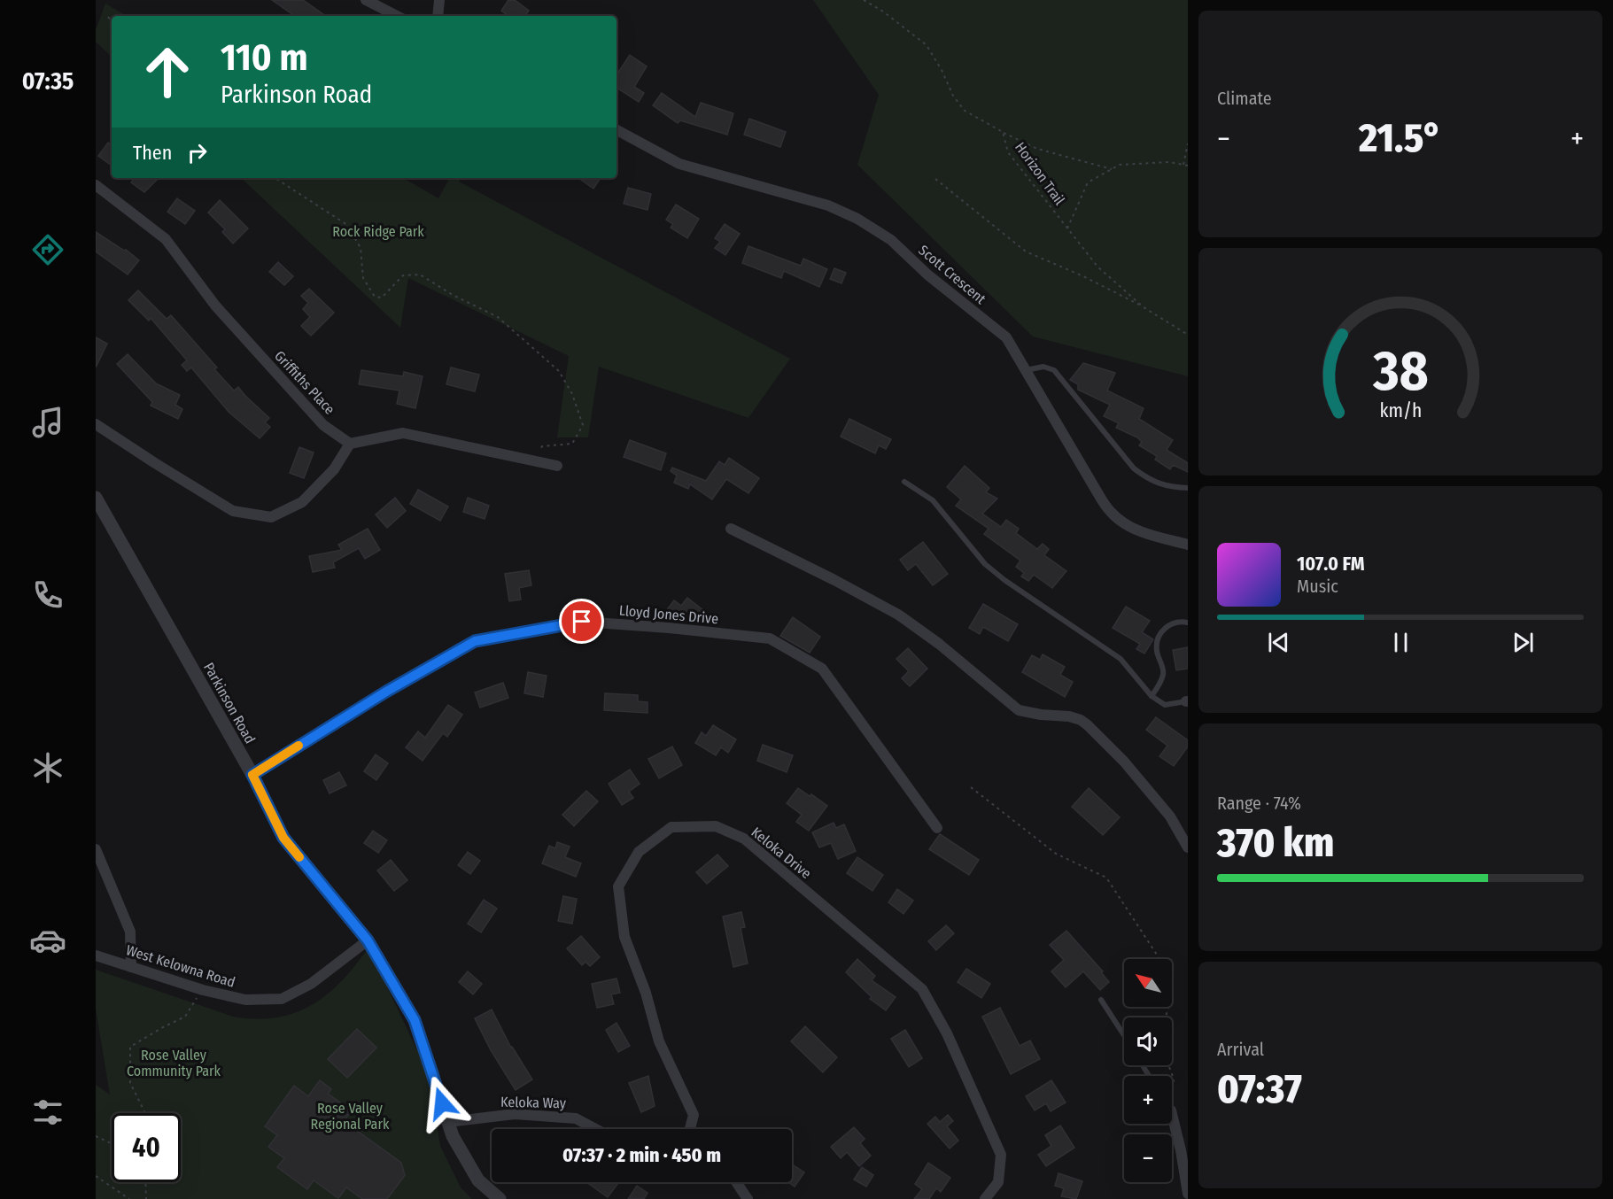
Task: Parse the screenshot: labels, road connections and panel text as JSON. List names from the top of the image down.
{
  "streets": {
    "street": [
      "Scott Crescent",
      "Griffiths Place",
      "Lloyd Jones Drive",
      "Parkinson Road",
      "Keloka Drive",
      "West Kelowna Road",
      "Keloka Way"
    ],
    "path": ["Horizon Trail"]
  },
  "crossings": [
    ["Lloyd Jones Drive", "Parkinson Road"],
    ["Parkinson Road", "West Kelowna Road"],
    ["Parkinson Road", "Keloka Way"]
  ],
  "parks": ["Rock Ridge Park", "Rose Valley Community Park", "Rose Valley Regional Park"],
  "north": "top left",
  "page": {
    "tabs": "07:35",
    "tile": [
      "Climate",
      ["Range · 74%", "370 km"],
      ["Arrival", "07:37"]
    ],
    "turn": ["110 m", "Parkinson Road"],
    "heat": ["−", "21.5°", "+"],
    "then": "Then",
    "song": ["107.0 FM", "Music"],
    "map_buttons": ["+", "−"],
    "limit": "40",
    "trip": "07:37 · 2 min · 450 m",
    "gauge": ["38", "km/h"]
  }
}
